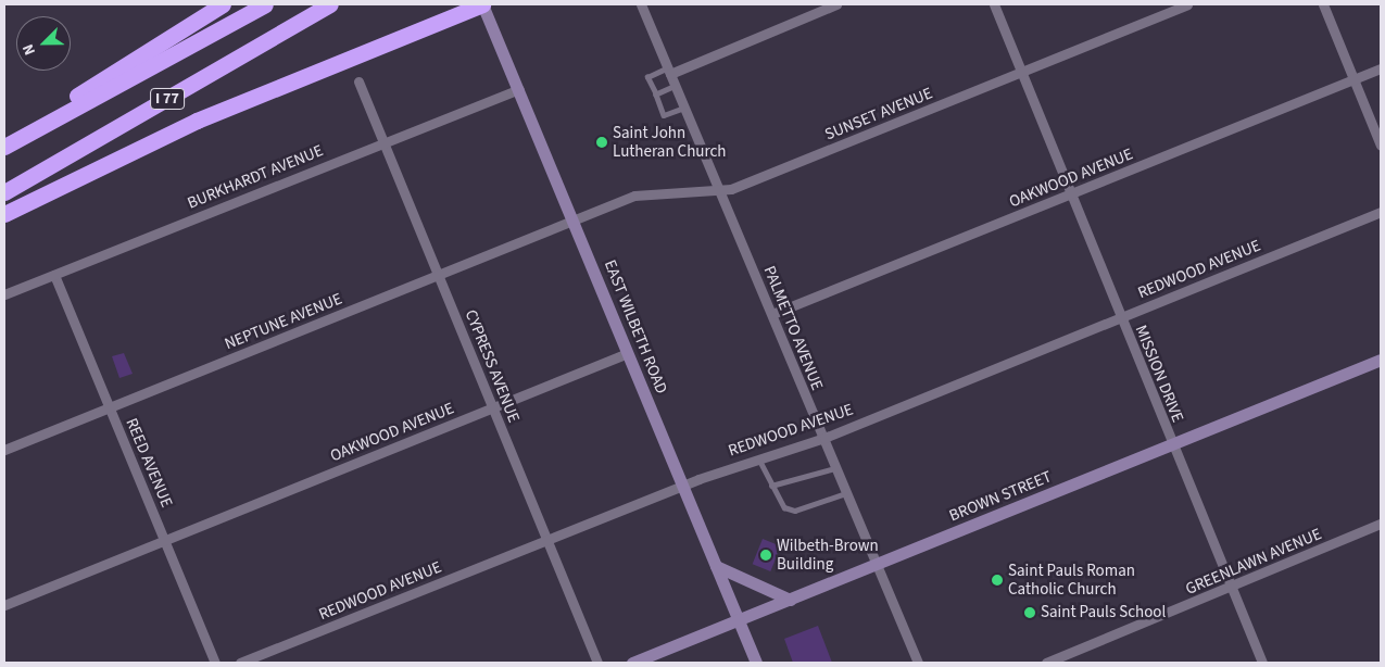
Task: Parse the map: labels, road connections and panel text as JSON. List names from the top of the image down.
{
  "streets": {
    "highway": ["I 77"],
    "main road": ["EAST WILBETH ROAD", "BROWN STREET"],
    "street": [
      "SUNSET AVENUE",
      "BURKHARDT AVENUE",
      "OAKWOOD AVENUE",
      "REDWOOD AVENUE",
      "NEPTUNE AVENUE",
      "PALMETTO AVENUE",
      "CYPRESS AVENUE",
      "MISSION DRIVE",
      "REED AVENUE",
      "GREENLAWN AVENUE"
    ]
  },
  "crossings": [
    ["SUNSET AVENUE", "NEPTUNE AVENUE"],
    ["SUNSET AVENUE", "EAST WILBETH ROAD"],
    ["SUNSET AVENUE", "PALMETTO AVENUE"],
    ["SUNSET AVENUE", "MISSION DRIVE"],
    ["BURKHARDT AVENUE", "EAST WILBETH ROAD"],
    ["BURKHARDT AVENUE", "CYPRESS AVENUE"],
    ["BURKHARDT AVENUE", "REED AVENUE"],
    ["OAKWOOD AVENUE", "EAST WILBETH ROAD"],
    ["OAKWOOD AVENUE", "PALMETTO AVENUE"],
    ["OAKWOOD AVENUE", "CYPRESS AVENUE"],
    ["OAKWOOD AVENUE", "MISSION DRIVE"],
    ["OAKWOOD AVENUE", "REED AVENUE"],
    ["REDWOOD AVENUE", "EAST WILBETH ROAD"],
    ["REDWOOD AVENUE", "PALMETTO AVENUE"],
    ["REDWOOD AVENUE", "CYPRESS AVENUE"],
    ["REDWOOD AVENUE", "MISSION DRIVE"],
    ["NEPTUNE AVENUE", "EAST WILBETH ROAD"],
    ["NEPTUNE AVENUE", "CYPRESS AVENUE"],
    ["NEPTUNE AVENUE", "REED AVENUE"],
    ["EAST WILBETH ROAD", "BROWN STREET"],
    ["PALMETTO AVENUE", "BROWN STREET"],
    ["MISSION DRIVE", "BROWN STREET"],
    ["MISSION DRIVE", "GREENLAWN AVENUE"]
  ],
  "places": [
    "Saint John Lutheran Church",
    "Wilbeth-Brown Building",
    "Saint Pauls Roman Catholic Church",
    "Saint Pauls School"
  ],
  "north": "bottom left"
}
